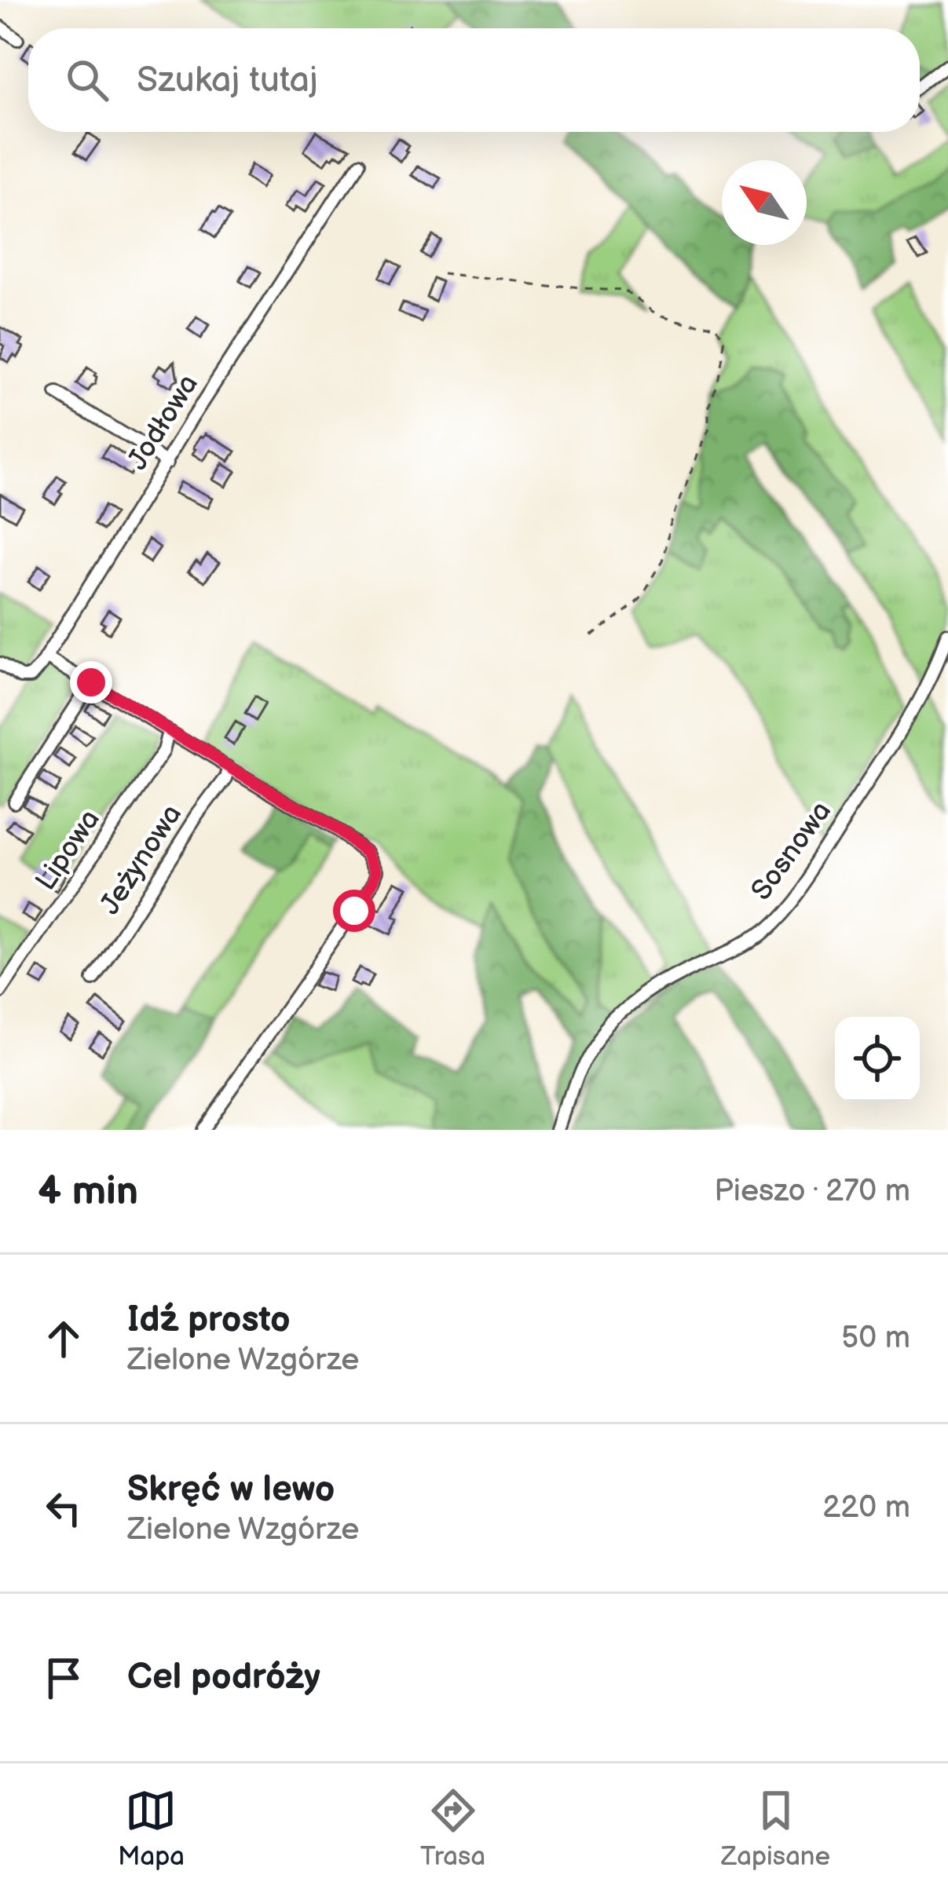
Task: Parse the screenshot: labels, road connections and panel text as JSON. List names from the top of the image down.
{
  "streets": {
    "street": [
      "Jodłowa",
      "Lipowa",
      "Sosnowa",
      "Jeżynowa"
    ]
  },
  "north": "top left",
  "page": {
    "search": "Szukaj tutaj",
    "heading": ["4 min", "Pieszo · 270 m"],
    "list": [
      ["Idź prosto", "Zielone Wzgórze", "50 m"],
      ["Skręć w lewo", "Zielone Wzgórze", "220 m"],
      "Cel podróży"
    ],
    "nav": ["Mapa", "Trasa", "Zapisane"]
  }
}
